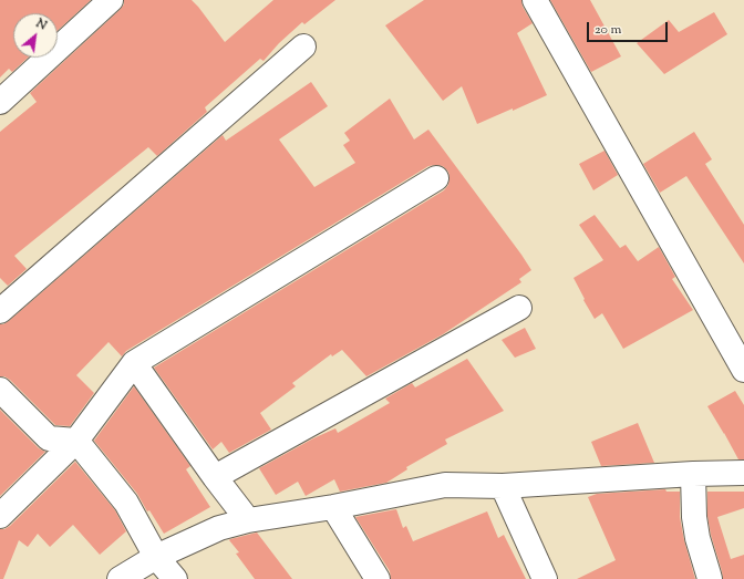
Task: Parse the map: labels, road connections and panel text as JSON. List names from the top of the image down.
{
  "scale_bar": "20 m",
  "north": "top right"
}
